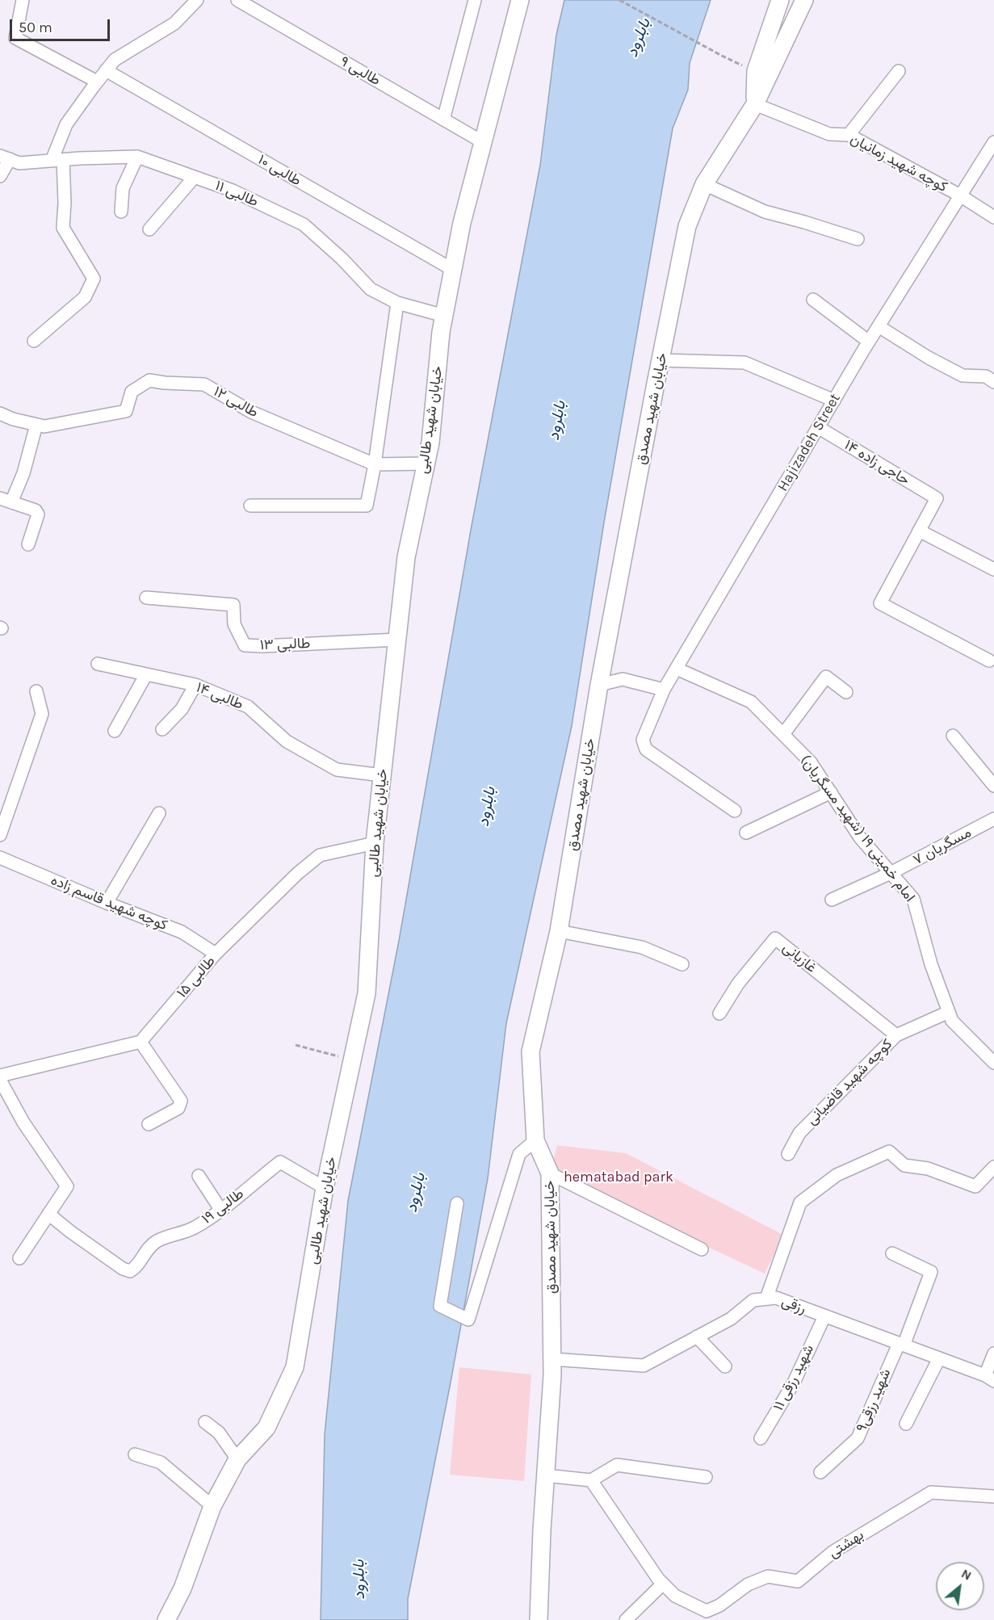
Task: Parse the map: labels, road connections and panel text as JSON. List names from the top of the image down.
{
  "streets": {
    "street": [
      "طالبی ۹",
      "کوچه شهید زمانیان",
      "طالبی ۱۰",
      "طالبی ۱۱",
      "طالبی ۱۲",
      "خیابان شهید مصدق",
      "خیابان شهید طالبی",
      "Hajizadeh Street",
      "حاجی زاده ۱۴",
      "طالبی ۱۳",
      "طالبی ۱۴",
      "امام خمینی ۱۹ (شهید مسگریان)",
      "مسگریان ۷",
      "کوچه شهید قاسم زاده",
      "غازیانی",
      "طالبی ۱۵",
      "کوچه شهید قاضیانی",
      "طالبی ۱۹",
      "رزقی",
      "شهید رزقی ۱۱",
      "شهید رزقی۹",
      "بهشتی"
    ]
  },
  "crossings": [
    ["طالبی ۹", "خیابان شهید طالبی"],
    ["کوچه شهید زمانیان", "خیابان شهید مصدق"],
    ["کوچه شهید زمانیان", "Hajizadeh Street"],
    ["طالبی ۱۰", "خیابان شهید طالبی"],
    ["طالبی ۱۱", "خیابان شهید طالبی"],
    ["طالبی ۱۲", "خیابان شهید طالبی"],
    ["خیابان شهید مصدق", "رزقی"],
    ["خیابان شهید طالبی", "طالبی ۱۳"],
    ["خیابان شهید طالبی", "طالبی ۱۴"],
    ["خیابان شهید طالبی", "طالبی ۱۵"],
    ["خیابان شهید طالبی", "طالبی ۱۹"],
    ["Hajizadeh Street", "حاجی زاده ۱۴"],
    ["Hajizadeh Street", "امام خمینی ۱۹ (شهید مسگریان)"],
    ["امام خمینی ۱۹ (شهید مسگریان)", "مسگریان ۷"],
    ["امام خمینی ۱۹ (شهید مسگریان)", "کوچه شهید قاضیانی"],
    ["کوچه شهید قاسم زاده", "طالبی ۱۵"],
    ["غازیانی", "کوچه شهید قاضیانی"],
    ["رزقی", "شهید رزقی ۱۱"],
    ["رزقی", "شهید رزقی۹"]
  ],
  "water": ["بابلرود"],
  "parks": ["hematabad park"],
  "scale_bar": "50 m",
  "north": "top right"
}
